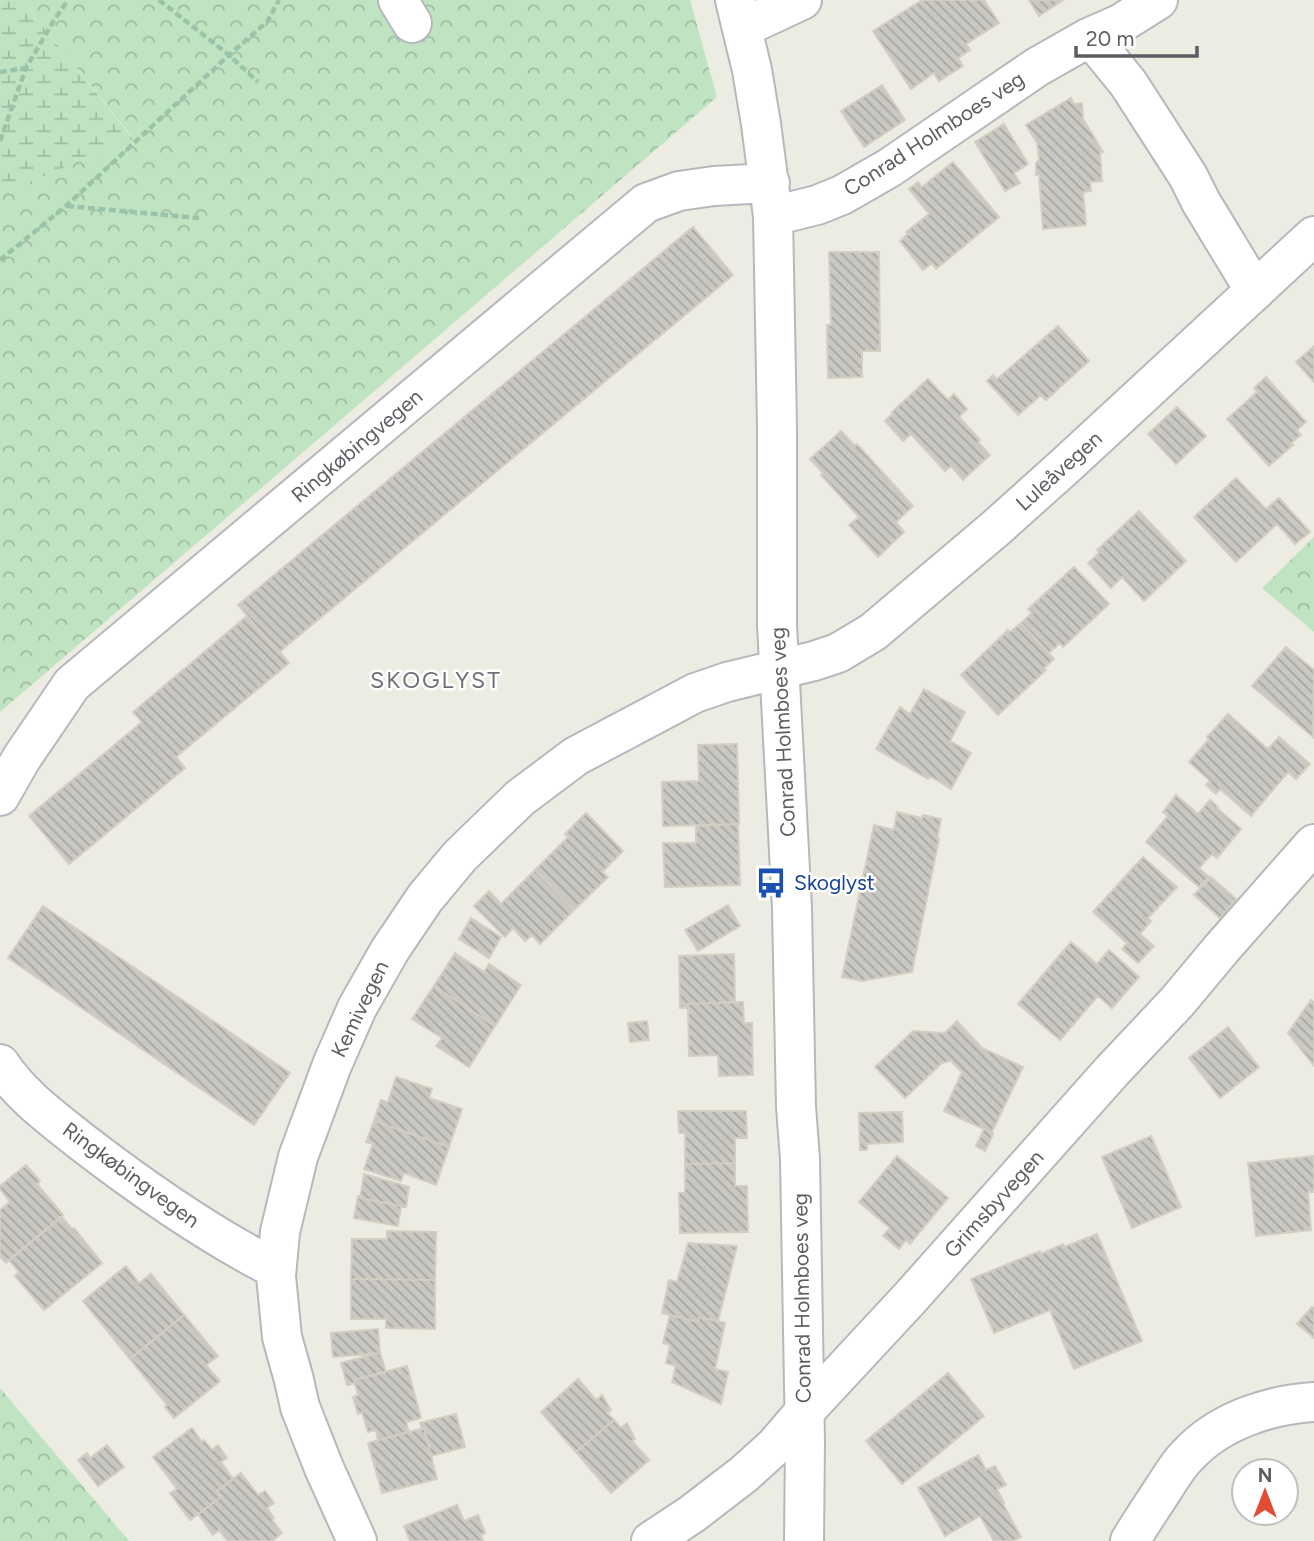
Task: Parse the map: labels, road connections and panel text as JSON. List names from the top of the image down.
{
  "streets": {
    "street": [
      "Conrad Holmboes veg",
      "Ringkøbingvegen",
      "Luleåvegen",
      "Kemivegen",
      "Grimsbyvegen"
    ]
  },
  "crossings": [
    ["Conrad Holmboes veg", "Ringkøbingvegen"],
    ["Conrad Holmboes veg", "Luleåvegen"],
    ["Conrad Holmboes veg", "Kemivegen"],
    ["Conrad Holmboes veg", "Grimsbyvegen"],
    ["Ringkøbingvegen", "Kemivegen"],
    ["Luleåvegen", "Kemivegen"]
  ],
  "districts": ["SKOGLYST"],
  "places": {
    "bus stop": ["Skoglyst"]
  },
  "scale_bar": "20 m",
  "north": "top"
}
